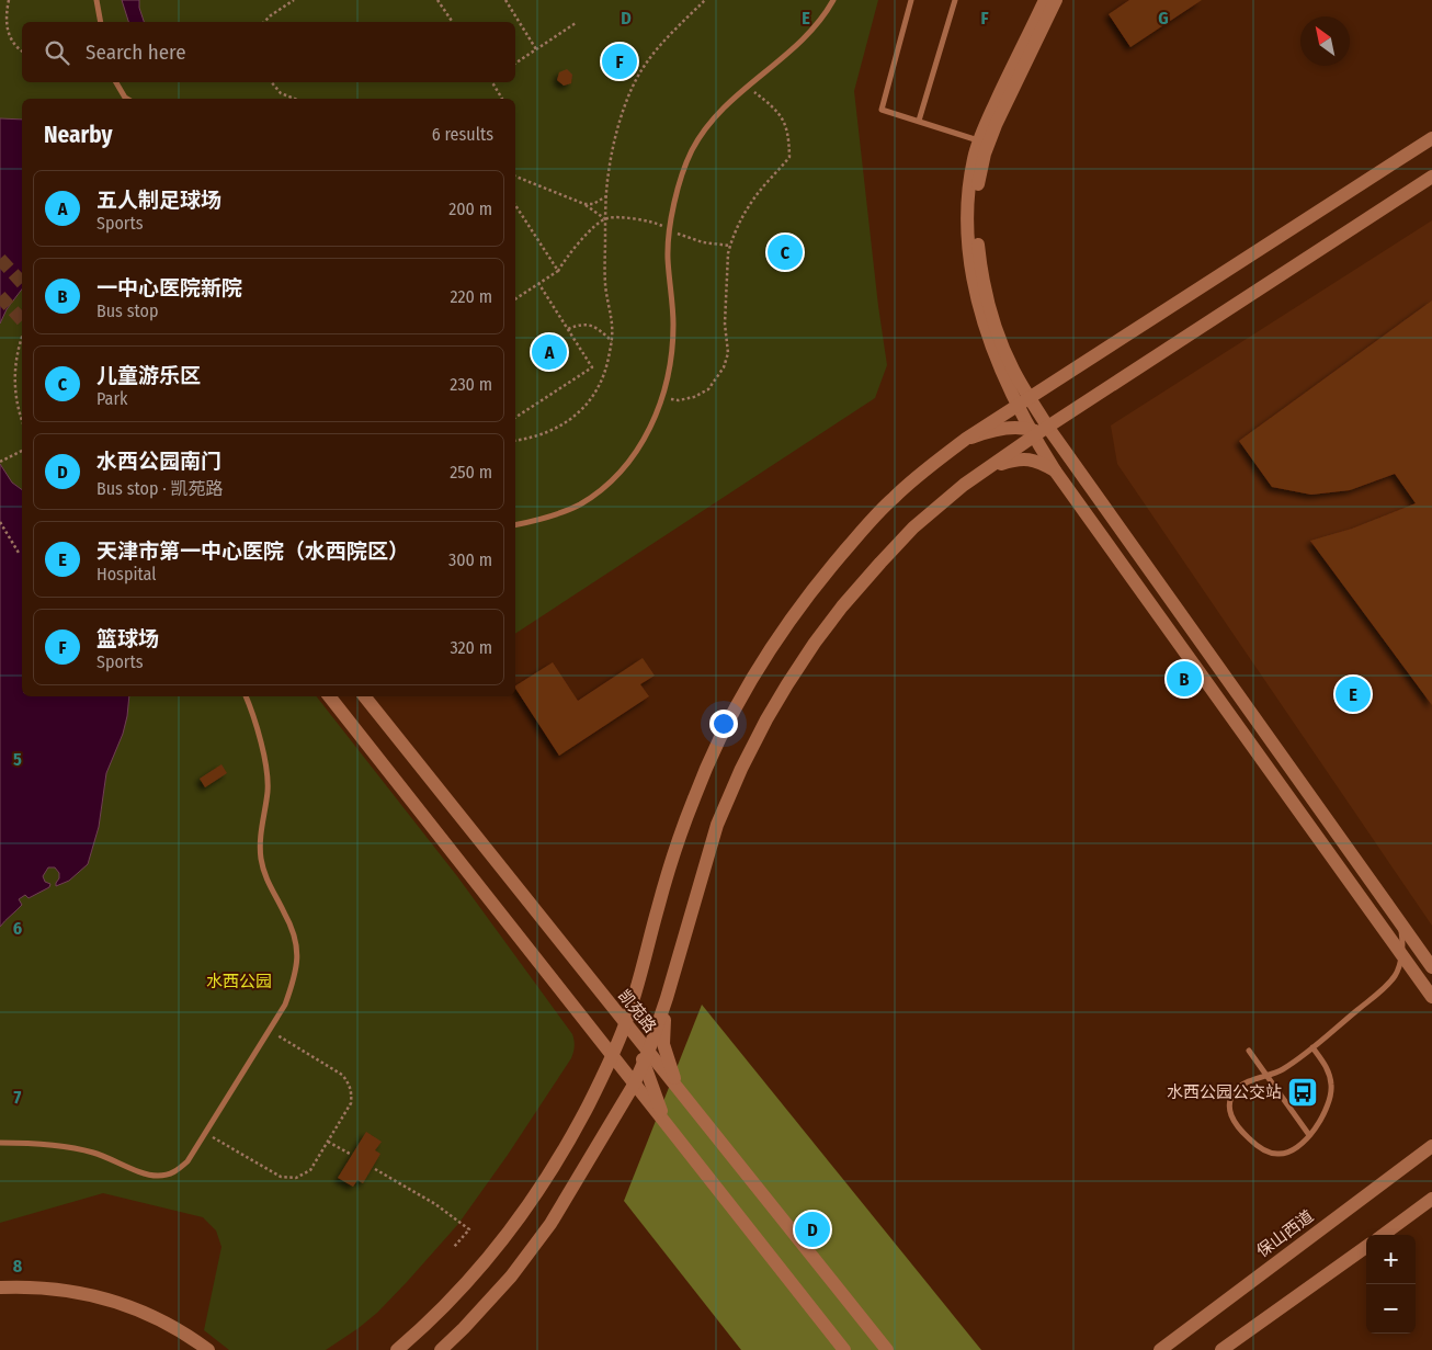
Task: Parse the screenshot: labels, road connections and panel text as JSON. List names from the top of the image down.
{
  "streets": {
    "main road": ["凯苑路", "保山西道"]
  },
  "parks": ["水西公园"],
  "places": {
    "bus stop": ["水西公园公交站"]
  },
  "north": "top left",
  "page": {
    "search": "Search here",
    "pins": [
      "F",
      "C",
      "A",
      "B",
      "E",
      "D"
    ],
    "heading": ["Nearby", "6 results"],
    "list": [
      {
        "mark": "A",
        "name": "五人制足球场",
        "note": "Sports",
        "value": "200 m"
      },
      {
        "mark": "B",
        "name": "一中心医院新院",
        "note": "Bus stop",
        "value": "220 m"
      },
      {
        "mark": "C",
        "name": "儿童游乐区",
        "note": "Park",
        "value": "230 m"
      },
      {
        "mark": "D",
        "name": "水西公园南门",
        "note": "Bus stop · 凯苑路",
        "value": "250 m"
      },
      {
        "mark": "E",
        "name": "天津市第一中心医院（水西院区）",
        "note": "Hospital",
        "value": "300 m"
      },
      {
        "mark": "F",
        "name": "篮球场",
        "note": "Sports",
        "value": "320 m"
      }
    ],
    "map_buttons": ["+", "−"]
  },
  "grid": {
    "columns": [
      "D",
      "E",
      "F",
      "G"
    ],
    "rows": [
      "5",
      "6",
      "7",
      "8"
    ]
  }
}
